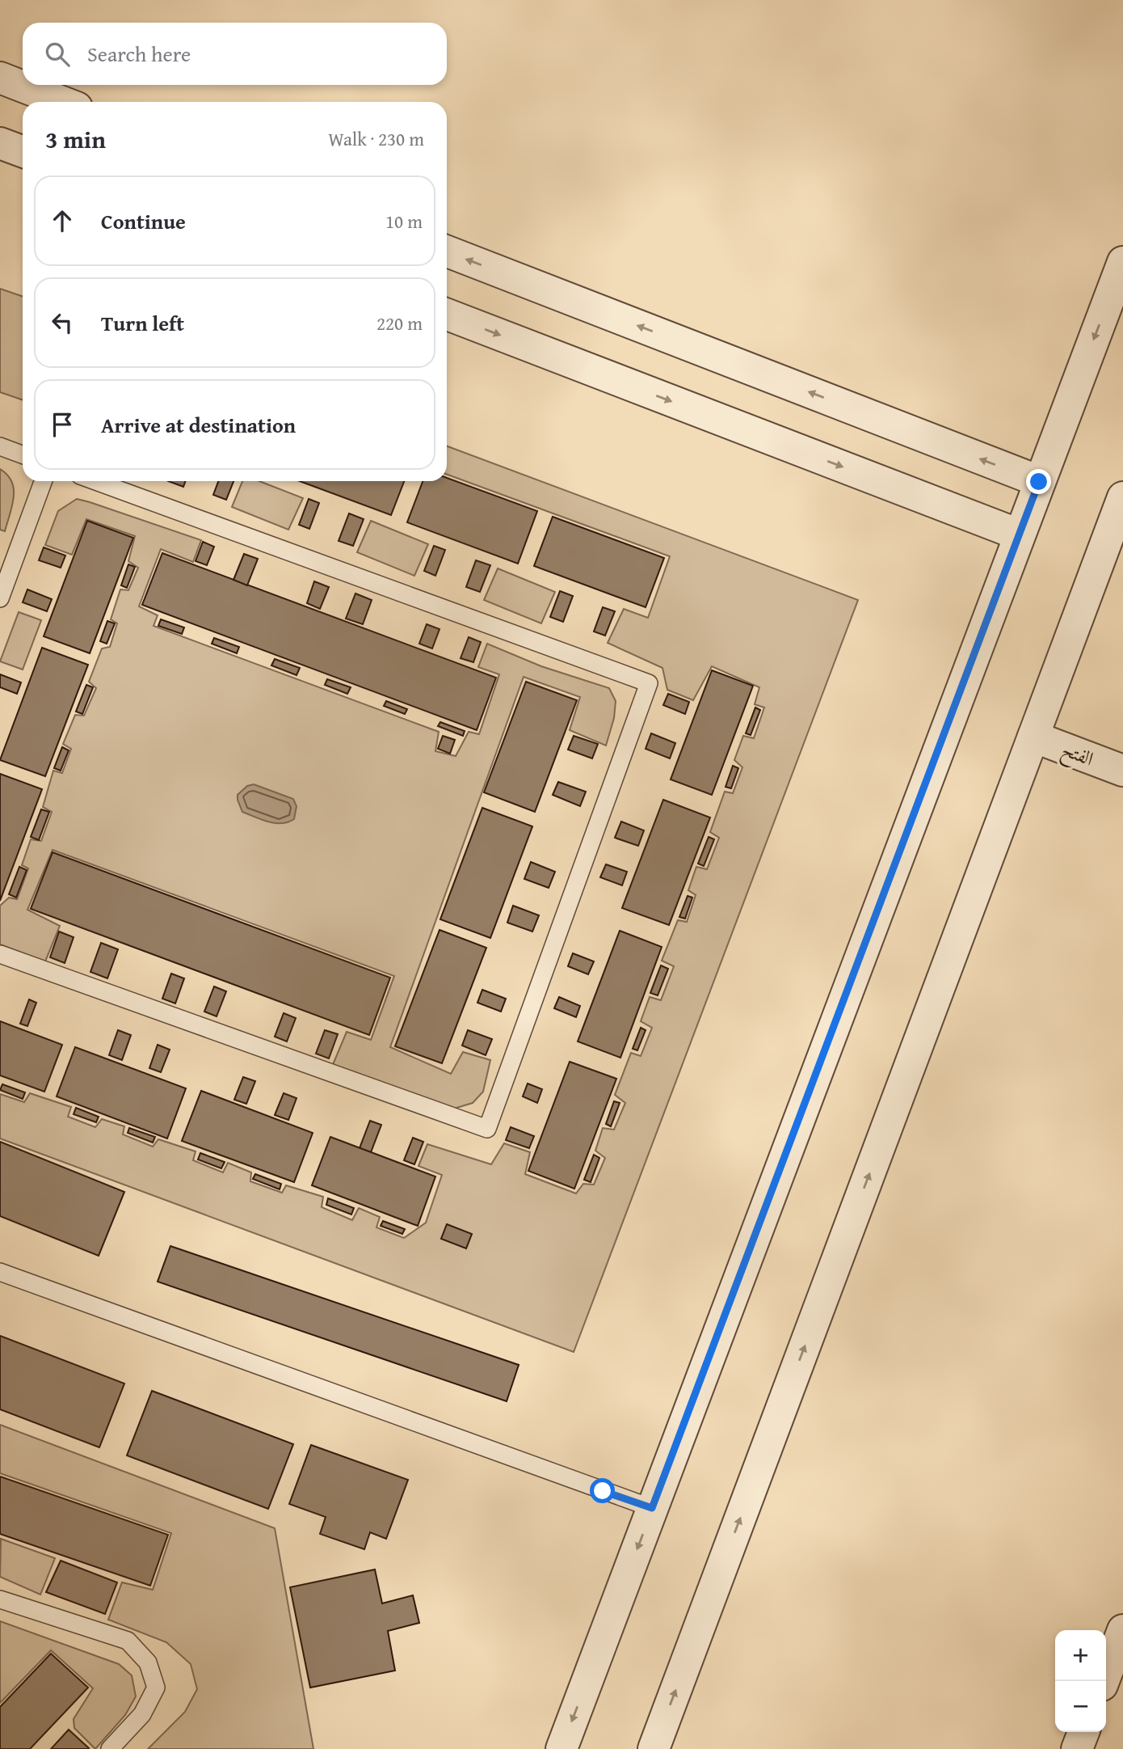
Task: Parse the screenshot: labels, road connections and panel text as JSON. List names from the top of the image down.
{
  "streets": {
    "street": ["الفتح"]
  },
  "page": {
    "search": "Search here",
    "heading": ["3 min", "Walk · 230 m"],
    "list": [
      ["Continue", "10 m"],
      ["Turn left", "220 m"],
      "Arrive at destination"
    ],
    "map_buttons": ["+", "−"]
  }
}
